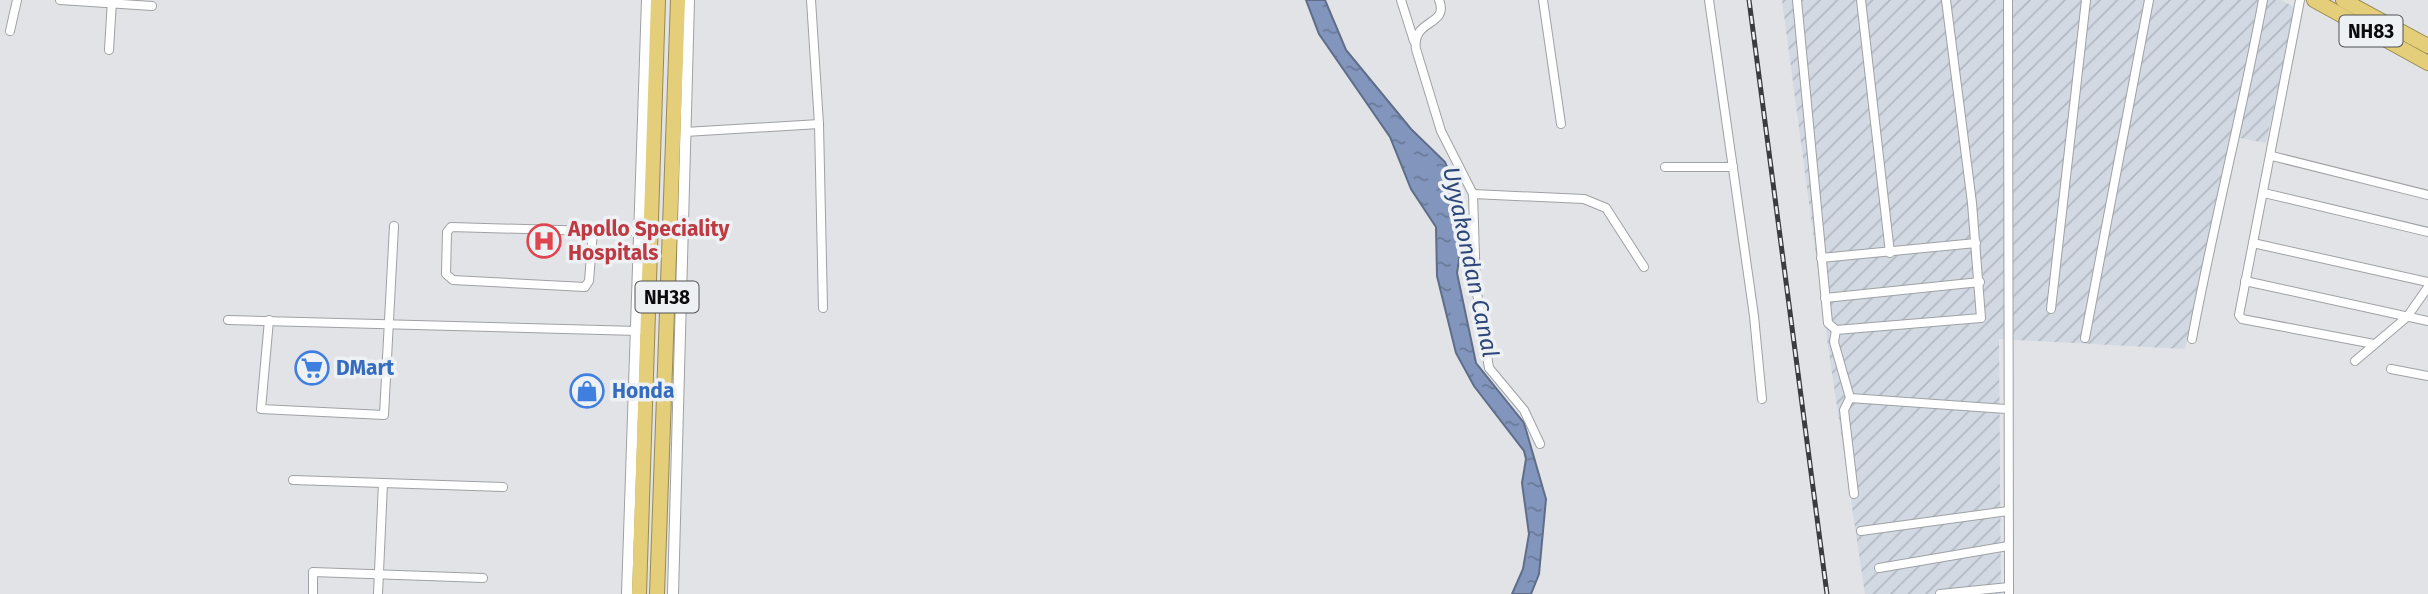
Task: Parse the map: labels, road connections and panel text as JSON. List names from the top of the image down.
{
  "streets": {
    "highway": ["NH83", "NH38"]
  },
  "water": ["Uyyakondan Canal"],
  "places": {
    "hospital": ["Apollo Speciality Hospitals"],
    "supermarket": ["DMart"],
    "shop": ["Honda"]
  }
}
